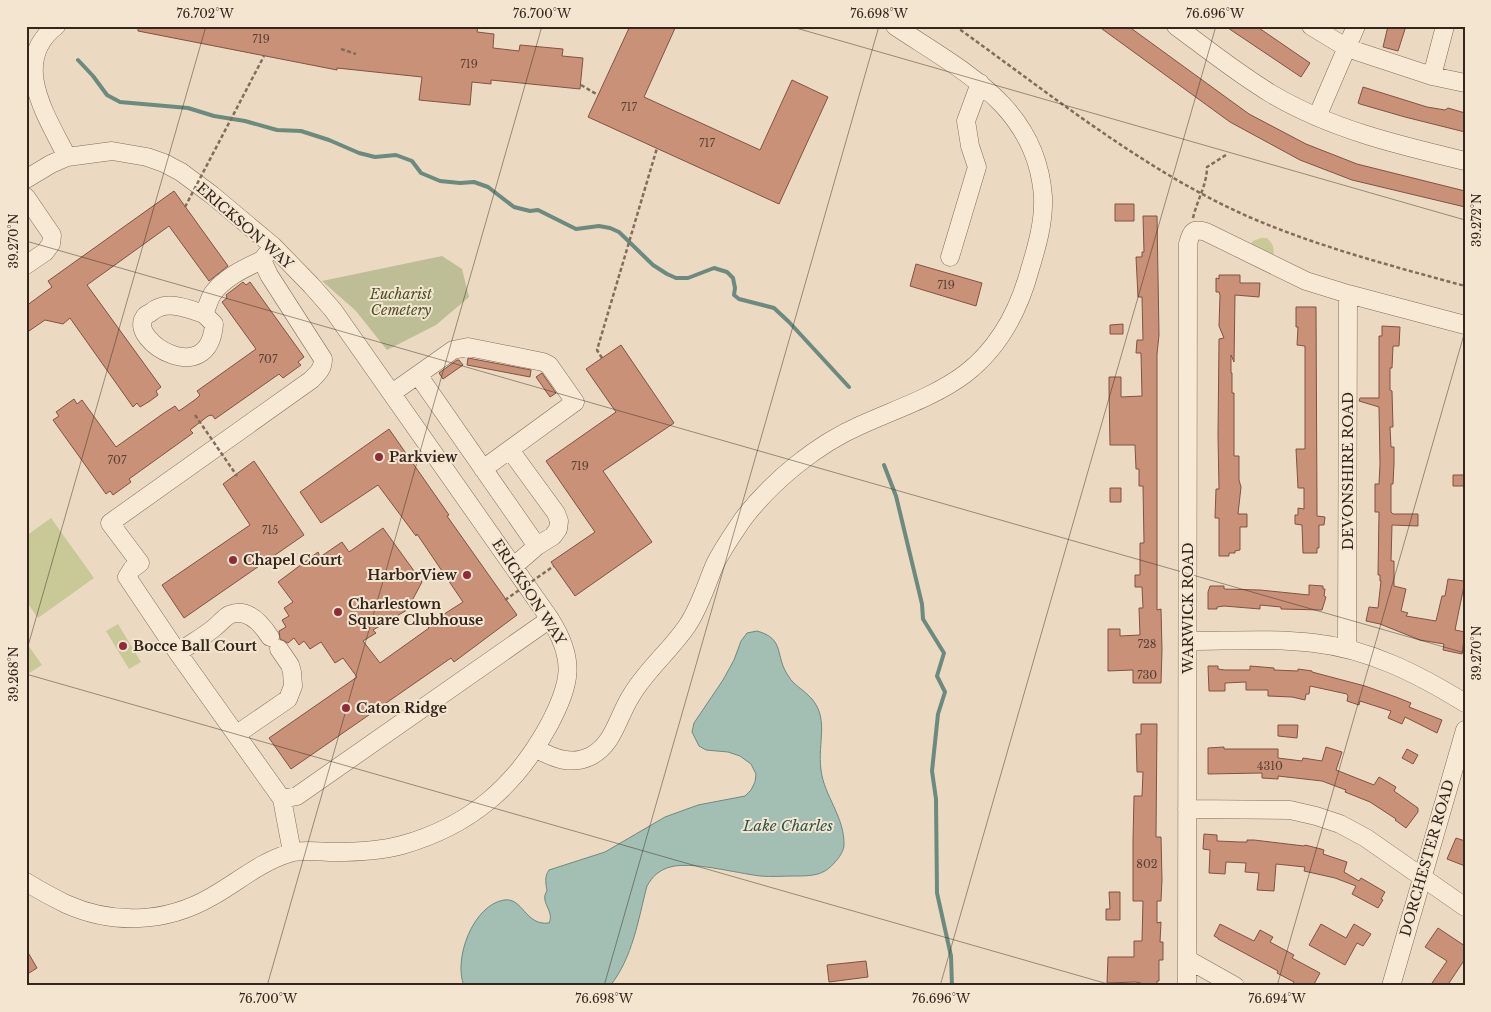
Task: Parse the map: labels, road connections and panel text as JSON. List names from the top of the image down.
{
  "streets": {
    "street": [
      "ERICKSON WAY",
      "DEVONSHIRE ROAD",
      "WARWICK ROAD",
      "DORCHESTER ROAD"
    ]
  },
  "water": ["Lake Charles"],
  "parks": ["Eucharist Cemetery"],
  "places": [
    "Parkview",
    "Chapel Court",
    "HarborView",
    "Charlestown Square Clubhouse",
    "Bocce Ball Court",
    "Caton Ridge"
  ],
  "house_numbers": [
    "719",
    "719",
    "717",
    "717",
    "719",
    "707",
    "707",
    "719",
    "715",
    "728",
    "730",
    "4310",
    "802"
  ],
  "coordinates": [
    "76.702°W",
    "76.700°W",
    "76.698°W",
    "76.696°W",
    "39.272°N",
    "39.270°N",
    "39.268°N",
    "76.694°W"
  ]
}
